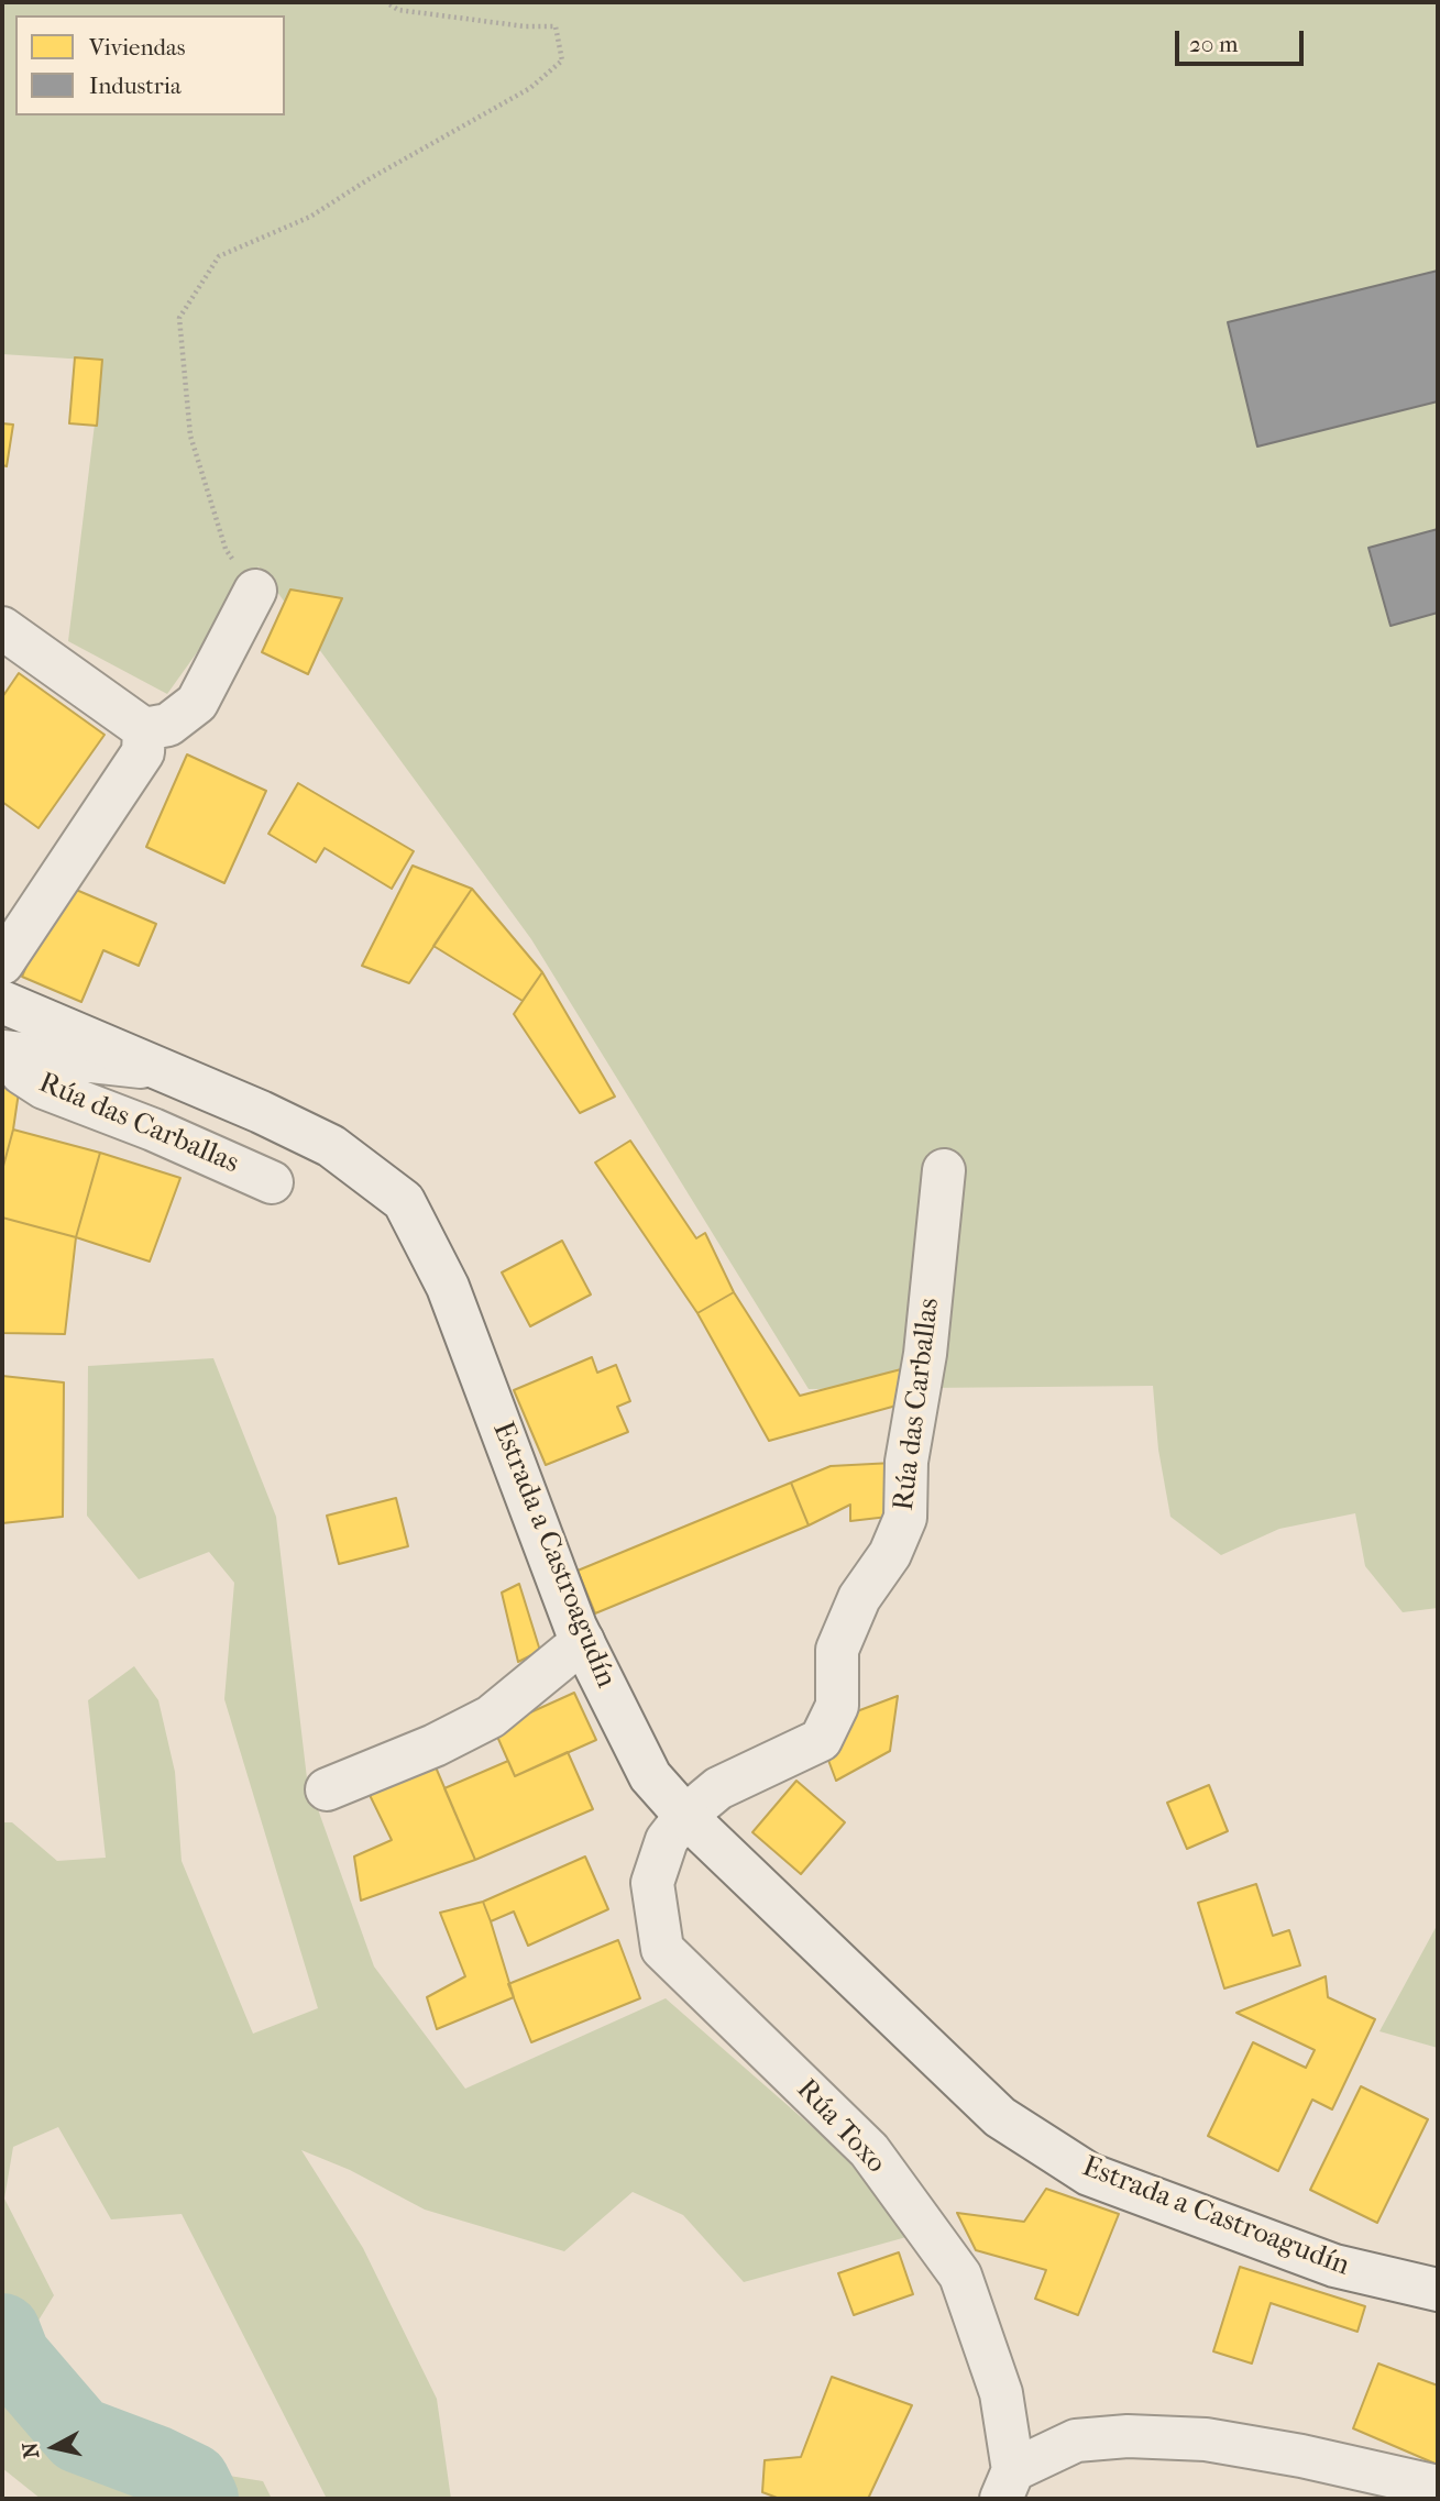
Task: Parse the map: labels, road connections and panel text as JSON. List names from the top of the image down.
{
  "streets": {
    "street": ["Rúa das Carballas", "Estrada a Castroagudín", "Rúa Toxo"]
  },
  "crossings": [
    ["Rúa das Carballas", "Estrada a Castroagudín"],
    ["Rúa das Carballas", "Rúa Toxo"],
    ["Estrada a Castroagudín", "Rúa Toxo"]
  ],
  "legend": ["Viviendas", "Industria"],
  "scale_bar": "20 m",
  "north": "left"
}
